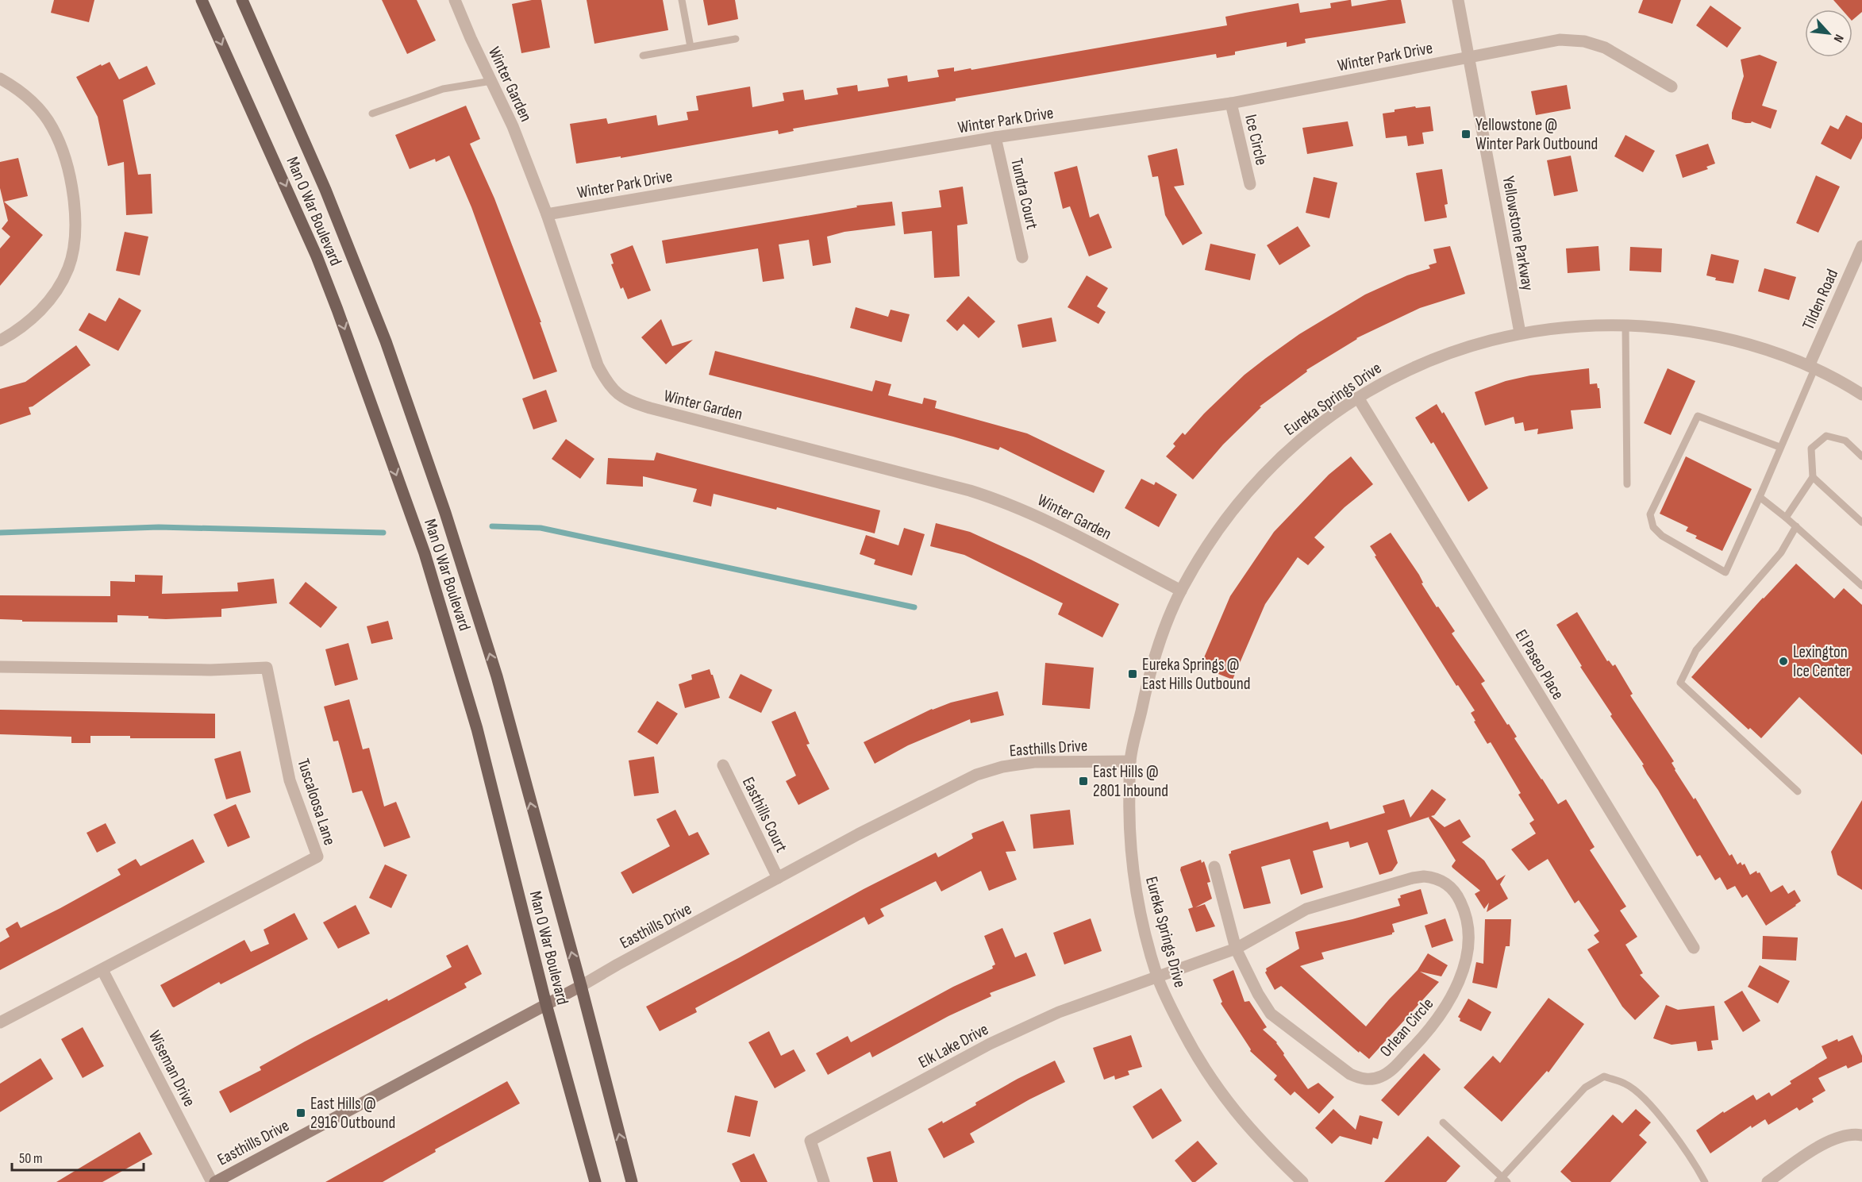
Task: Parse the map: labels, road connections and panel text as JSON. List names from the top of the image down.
{
  "streets": {
    "main road": ["Man O War Boulevard"],
    "street": [
      "Winter Park Drive",
      "Winter Garden",
      "Ice Circle",
      "Tundra Court",
      "Yellowstone Parkway",
      "Tilden Road",
      "Eureka Springs Drive",
      "El Paseo Place",
      "Easthills Drive",
      "Tuscaloosa Lane",
      "Easthills Court",
      "Orlean Circle",
      "Elk Lake Drive",
      "Wiseman Drive"
    ]
  },
  "crossings": [
    ["Winter Park Drive", "Winter Garden"],
    ["Winter Park Drive", "Ice Circle"],
    ["Winter Park Drive", "Tundra Court"],
    ["Winter Park Drive", "Yellowstone Parkway"],
    ["Winter Garden", "Eureka Springs Drive"],
    ["Man O War Boulevard", "Easthills Drive"],
    ["Yellowstone Parkway", "Eureka Springs Drive"],
    ["Tilden Road", "Eureka Springs Drive"],
    ["Eureka Springs Drive", "El Paseo Place"],
    ["Eureka Springs Drive", "Easthills Drive"],
    ["Eureka Springs Drive", "Orlean Circle"],
    ["Eureka Springs Drive", "Elk Lake Drive"],
    ["Easthills Drive", "Easthills Court"],
    ["Easthills Drive", "Wiseman Drive"],
    ["Tuscaloosa Lane", "Wiseman Drive"],
    ["Orlean Circle", "Elk Lake Drive"]
  ],
  "places": {
    "transit": [
      "Yellowstone @ Winter Park Outbound",
      "Eureka Springs @ East Hills Outbound",
      "East Hills @ 2801 Inbound",
      "East Hills @ 2916 Outbound"
    ],
    "other": ["Lexington Ice Center"]
  },
  "scale_bar": "50 m",
  "north": "bottom right"
}
